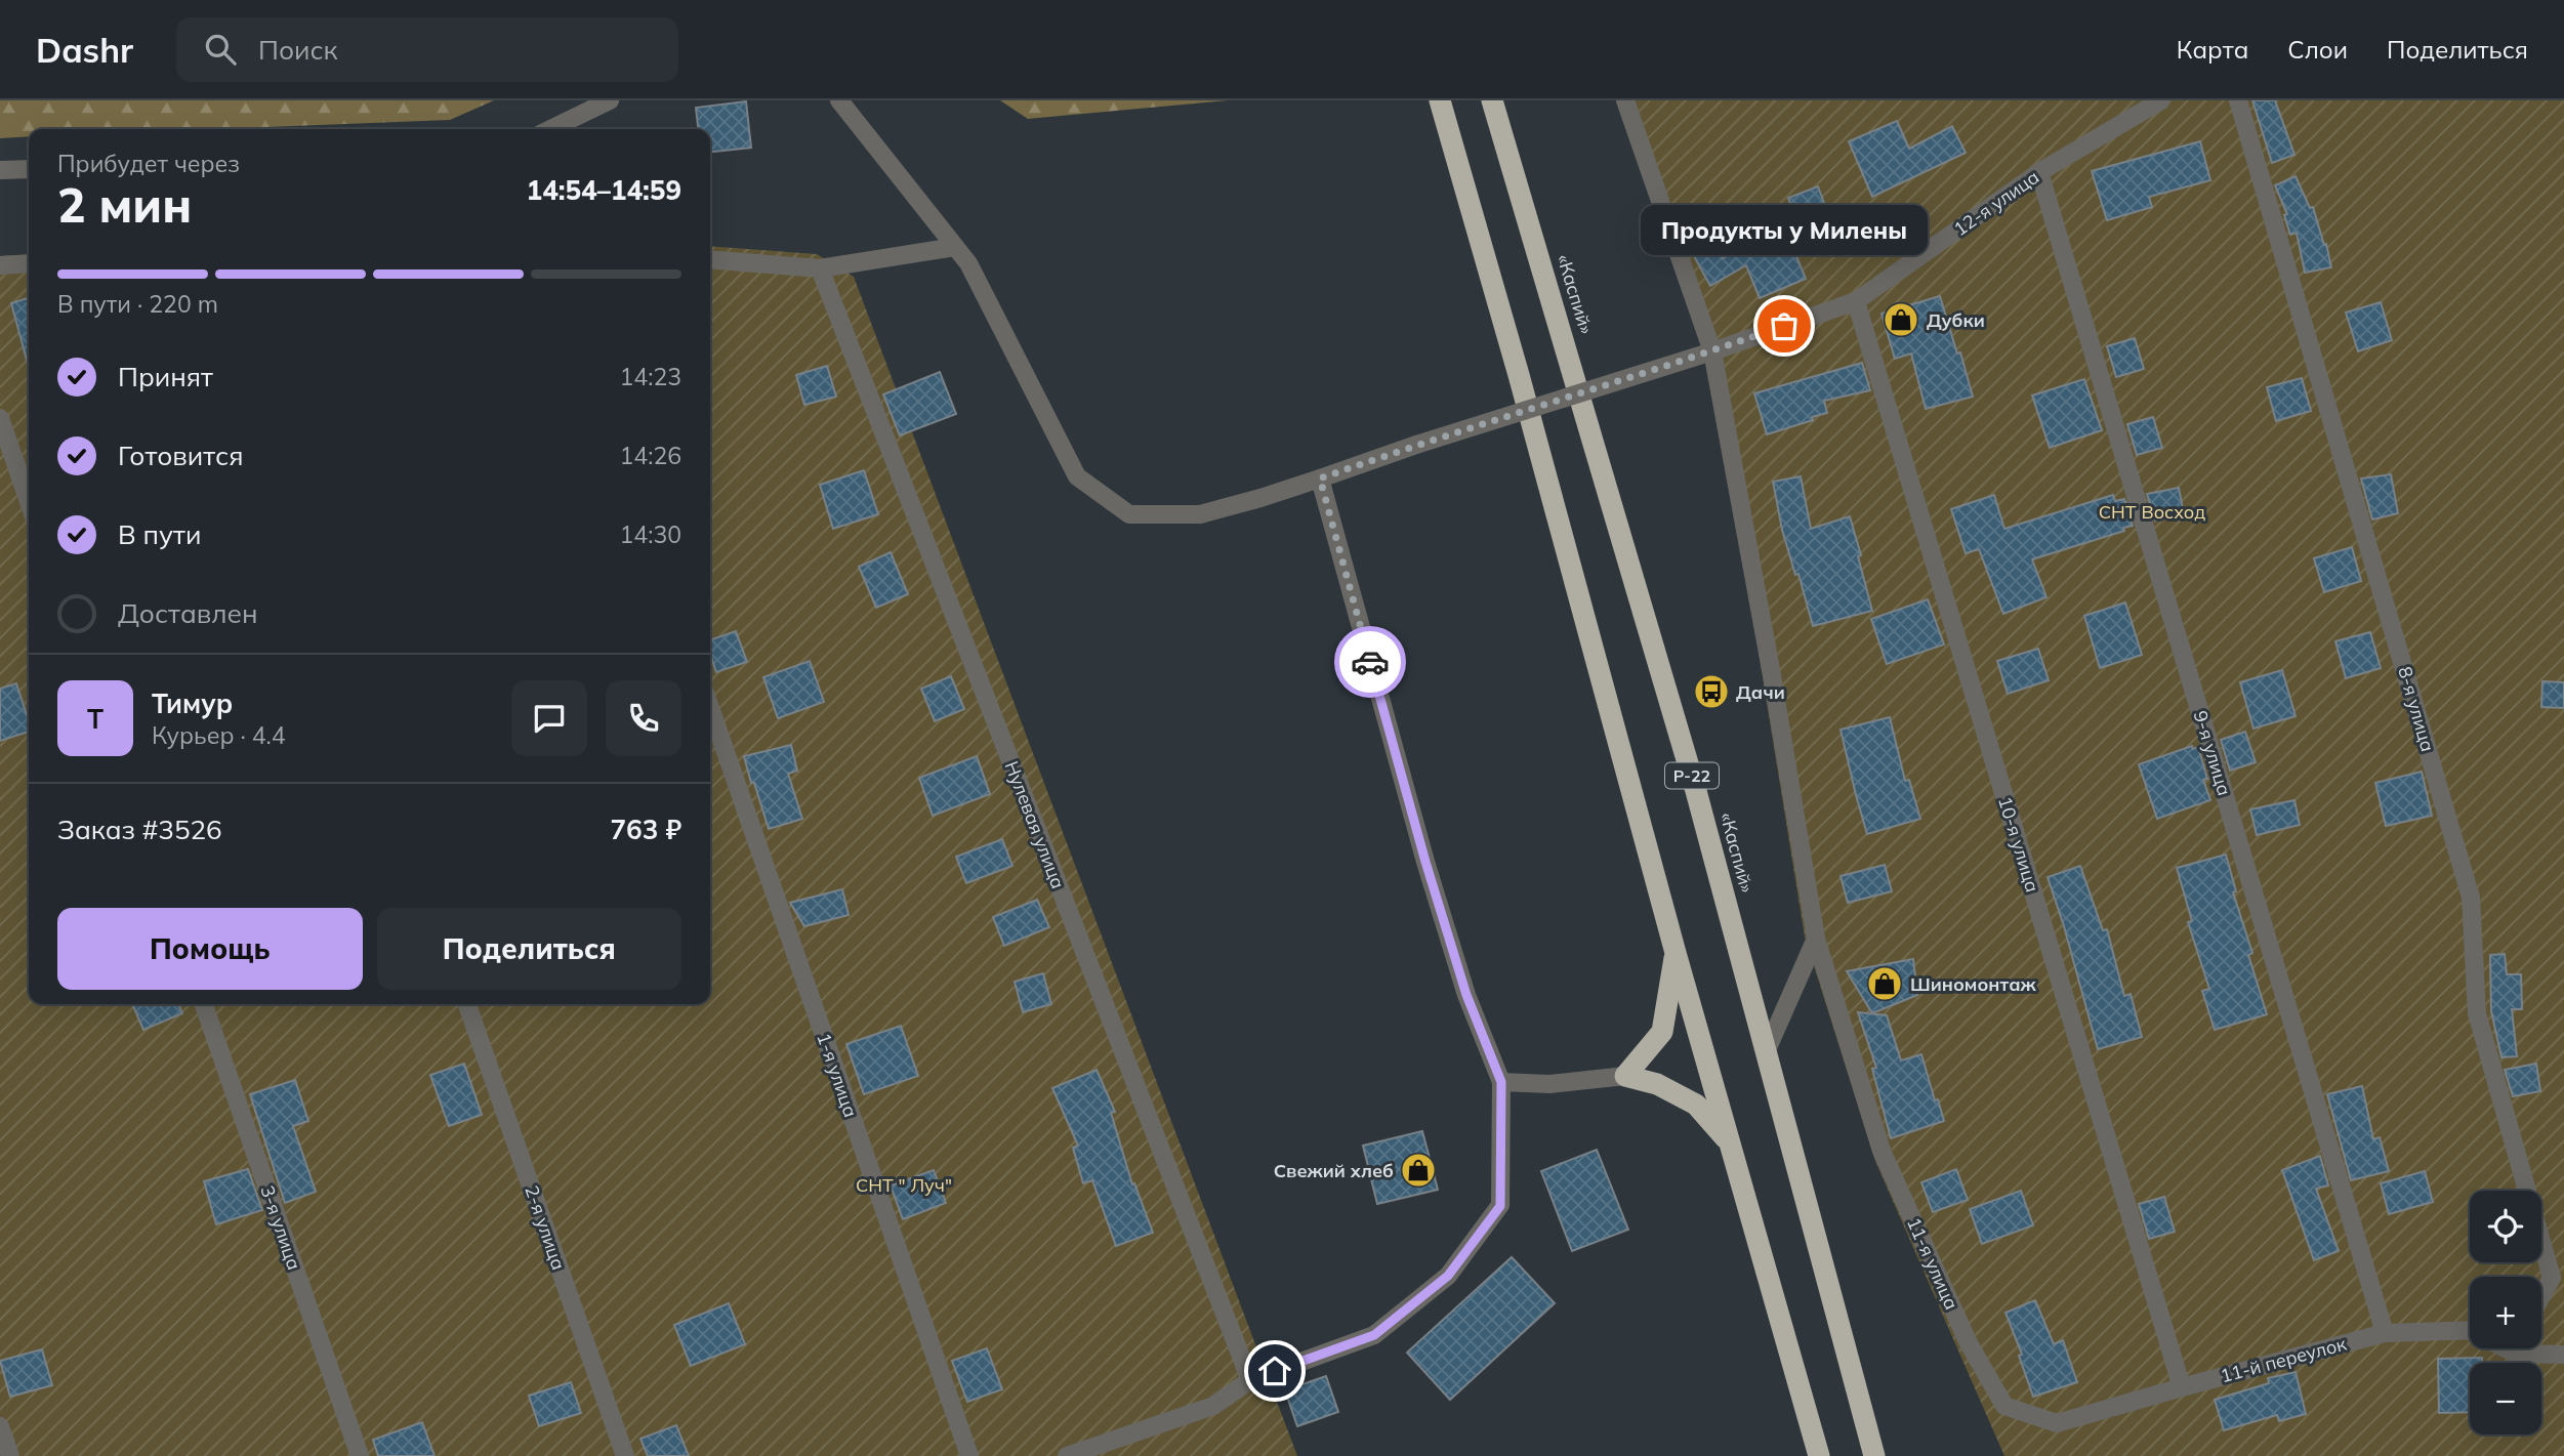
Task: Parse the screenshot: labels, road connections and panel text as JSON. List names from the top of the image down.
{
  "streets": {
    "highway": ["«Каспий»", "Р-22"],
    "street": [
      "12-я улица",
      "8-я улица",
      "9-я улица",
      "Нулевая улица",
      "10-я улица",
      "1-я улица",
      "3-я улица",
      "2-я улица",
      "11-я улица",
      "11-й переулок"
    ]
  },
  "crossings": [
    ["12-я улица", "9-я улица"],
    ["12-я улица", "10-я улица"],
    ["12-я улица", "11-я улица"],
    ["9-я улица", "11-й переулок"],
    ["10-я улица", "11-я улица"],
    ["10-я улица", "11-й переулок"],
    ["11-я улица", "11-й переулок"]
  ],
  "parks": ["СНТ Восход", "СНТ \" Луч\""],
  "places": {
    "shop": ["Дубки", "Шиномонтаж", "Свежий хлеб"],
    "other": ["Продукты у Милены"],
    "bus stop": ["Дачи"]
  },
  "page": {
    "header": "Dashr",
    "search": "Поиск",
    "nav": ["Карта", "Слои", "Поделиться"],
    "heading": ["2 мин", "Прибудет через", "14:54–14:59"],
    "panel": [
      "Тимур",
      "Курьер · 4.4",
      "Заказ #3526",
      "763 ₽"
    ],
    "bubble": "Продукты у Милены",
    "bar": "В пути · 220 m",
    "list": [
      ["Принят", "14:23"],
      ["Готовится", "14:26"],
      ["В пути", "14:30"],
      "Доставлен"
    ],
    "round": "Т",
    "buttons": ["Помощь", "Поделиться"],
    "map_buttons": ["+", "−"]
  }
}
